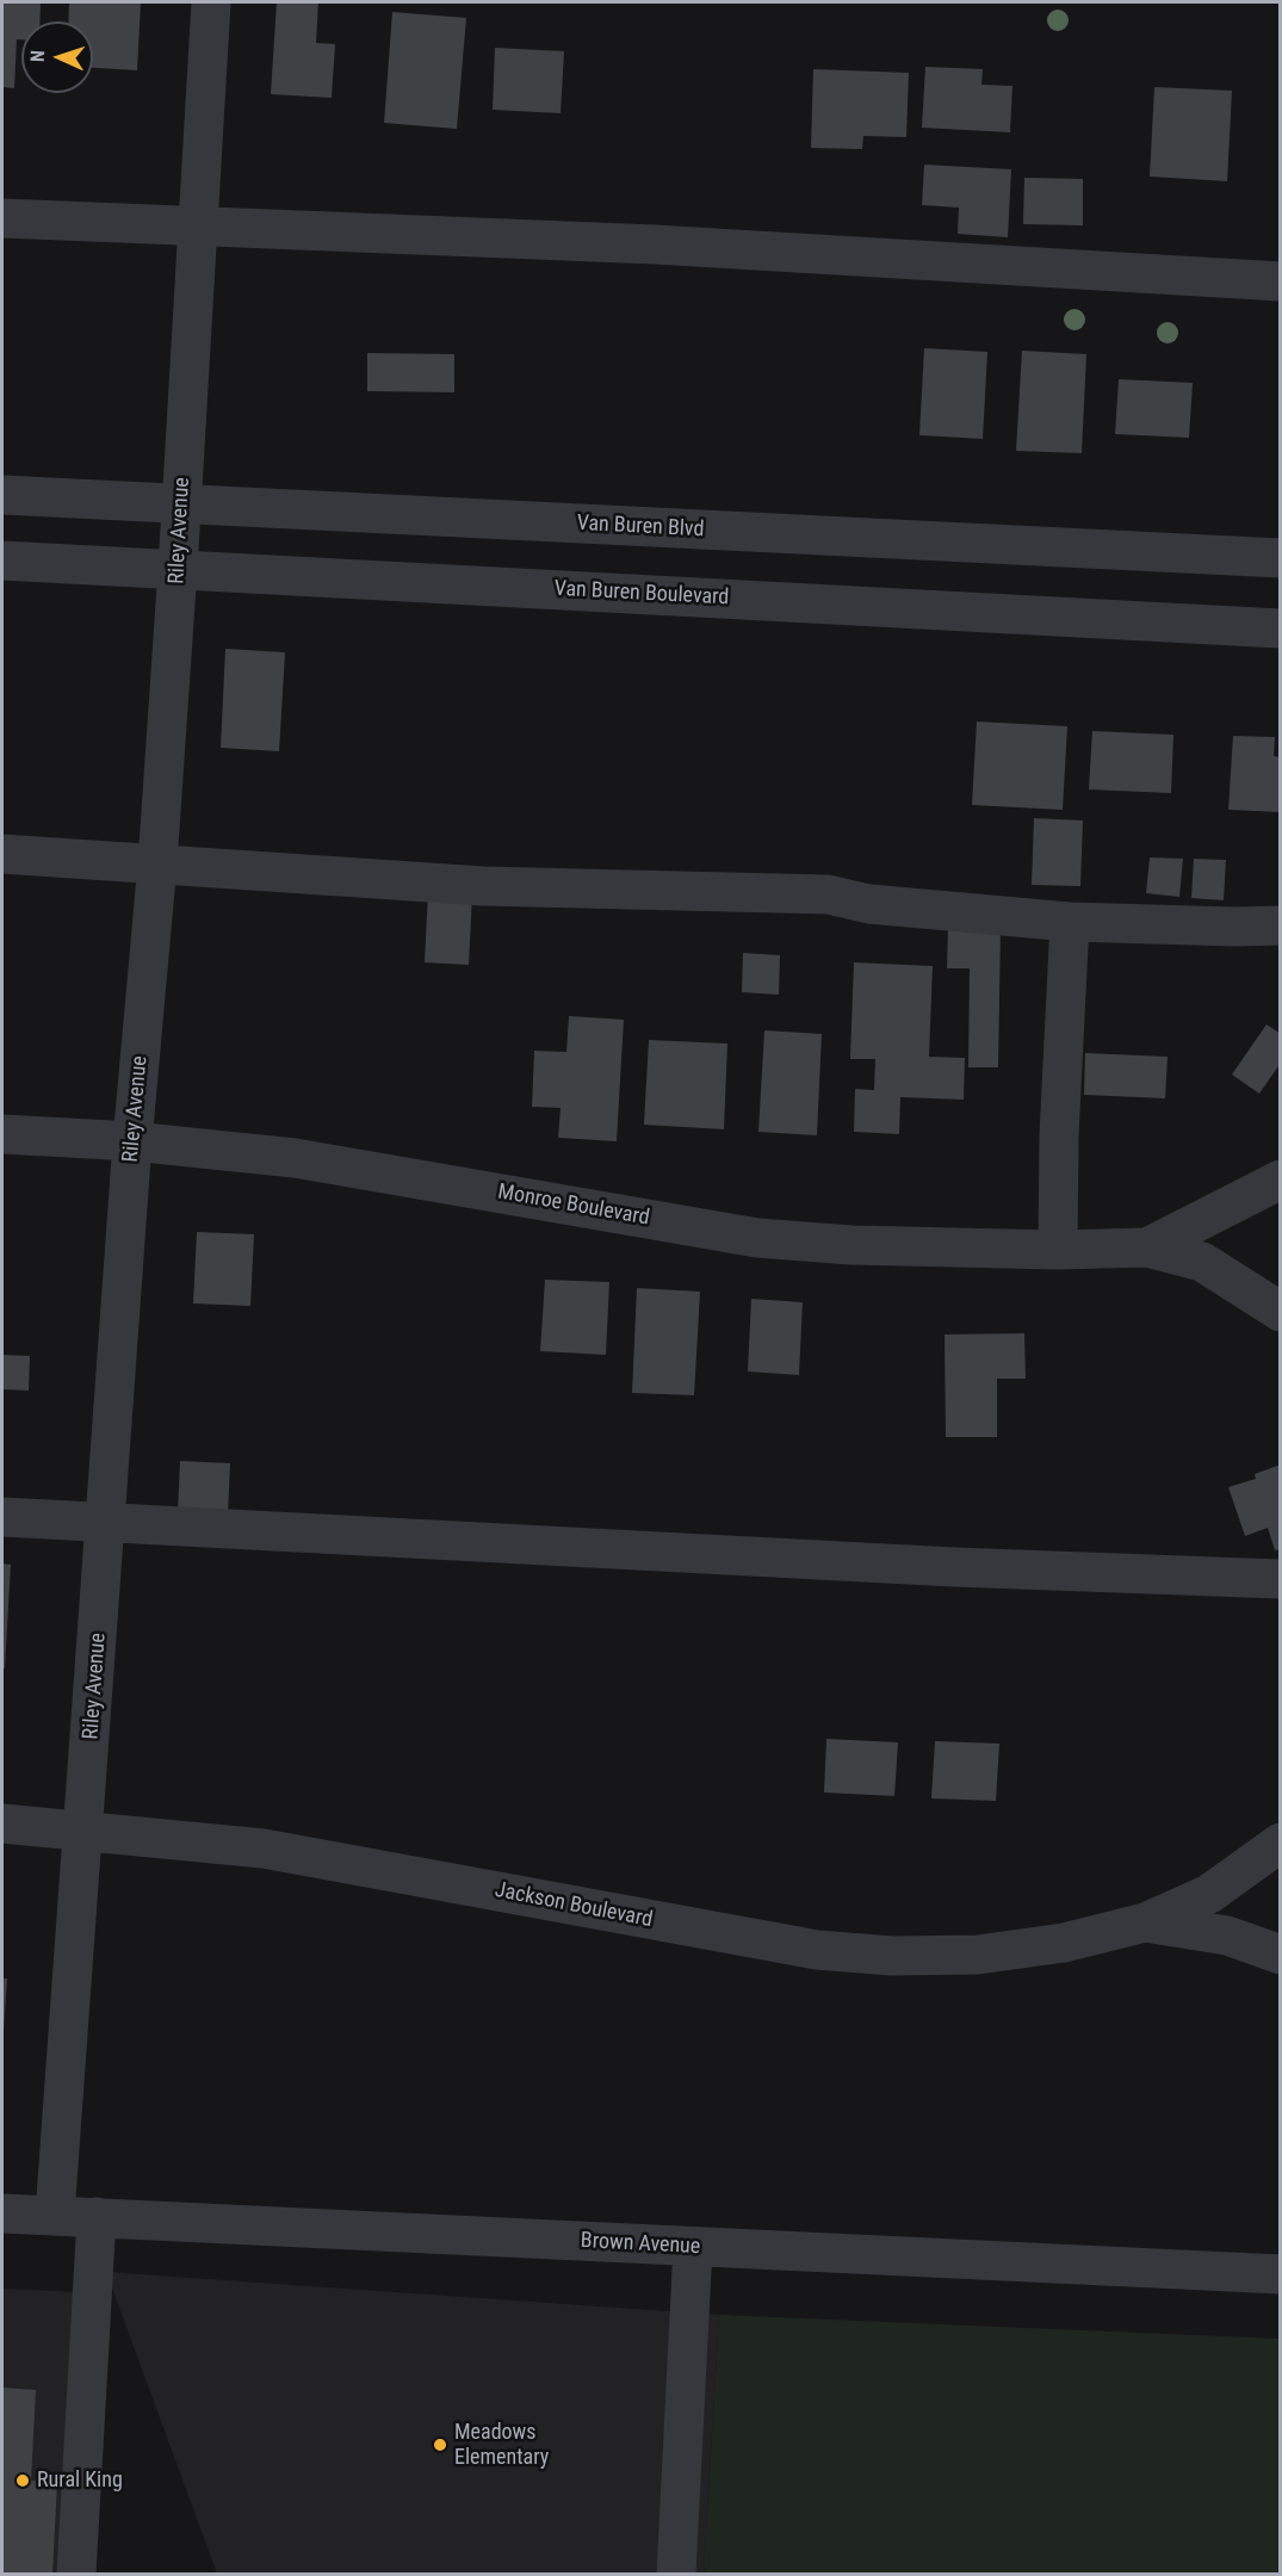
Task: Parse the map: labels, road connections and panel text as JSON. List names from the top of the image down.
{
  "streets": {
    "street": [
      "Van Buren Blvd",
      "Riley Avenue",
      "Van Buren Boulevard",
      "Monroe Boulevard",
      "Jackson Boulevard",
      "Brown Avenue"
    ]
  },
  "crossings": [
    ["Van Buren Blvd", "Riley Avenue"],
    ["Riley Avenue", "Van Buren Boulevard"],
    ["Riley Avenue", "Monroe Boulevard"],
    ["Riley Avenue", "Jackson Boulevard"],
    ["Riley Avenue", "Brown Avenue"]
  ],
  "places": ["Meadows Elementary", "Rural King"],
  "north": "left"
}
